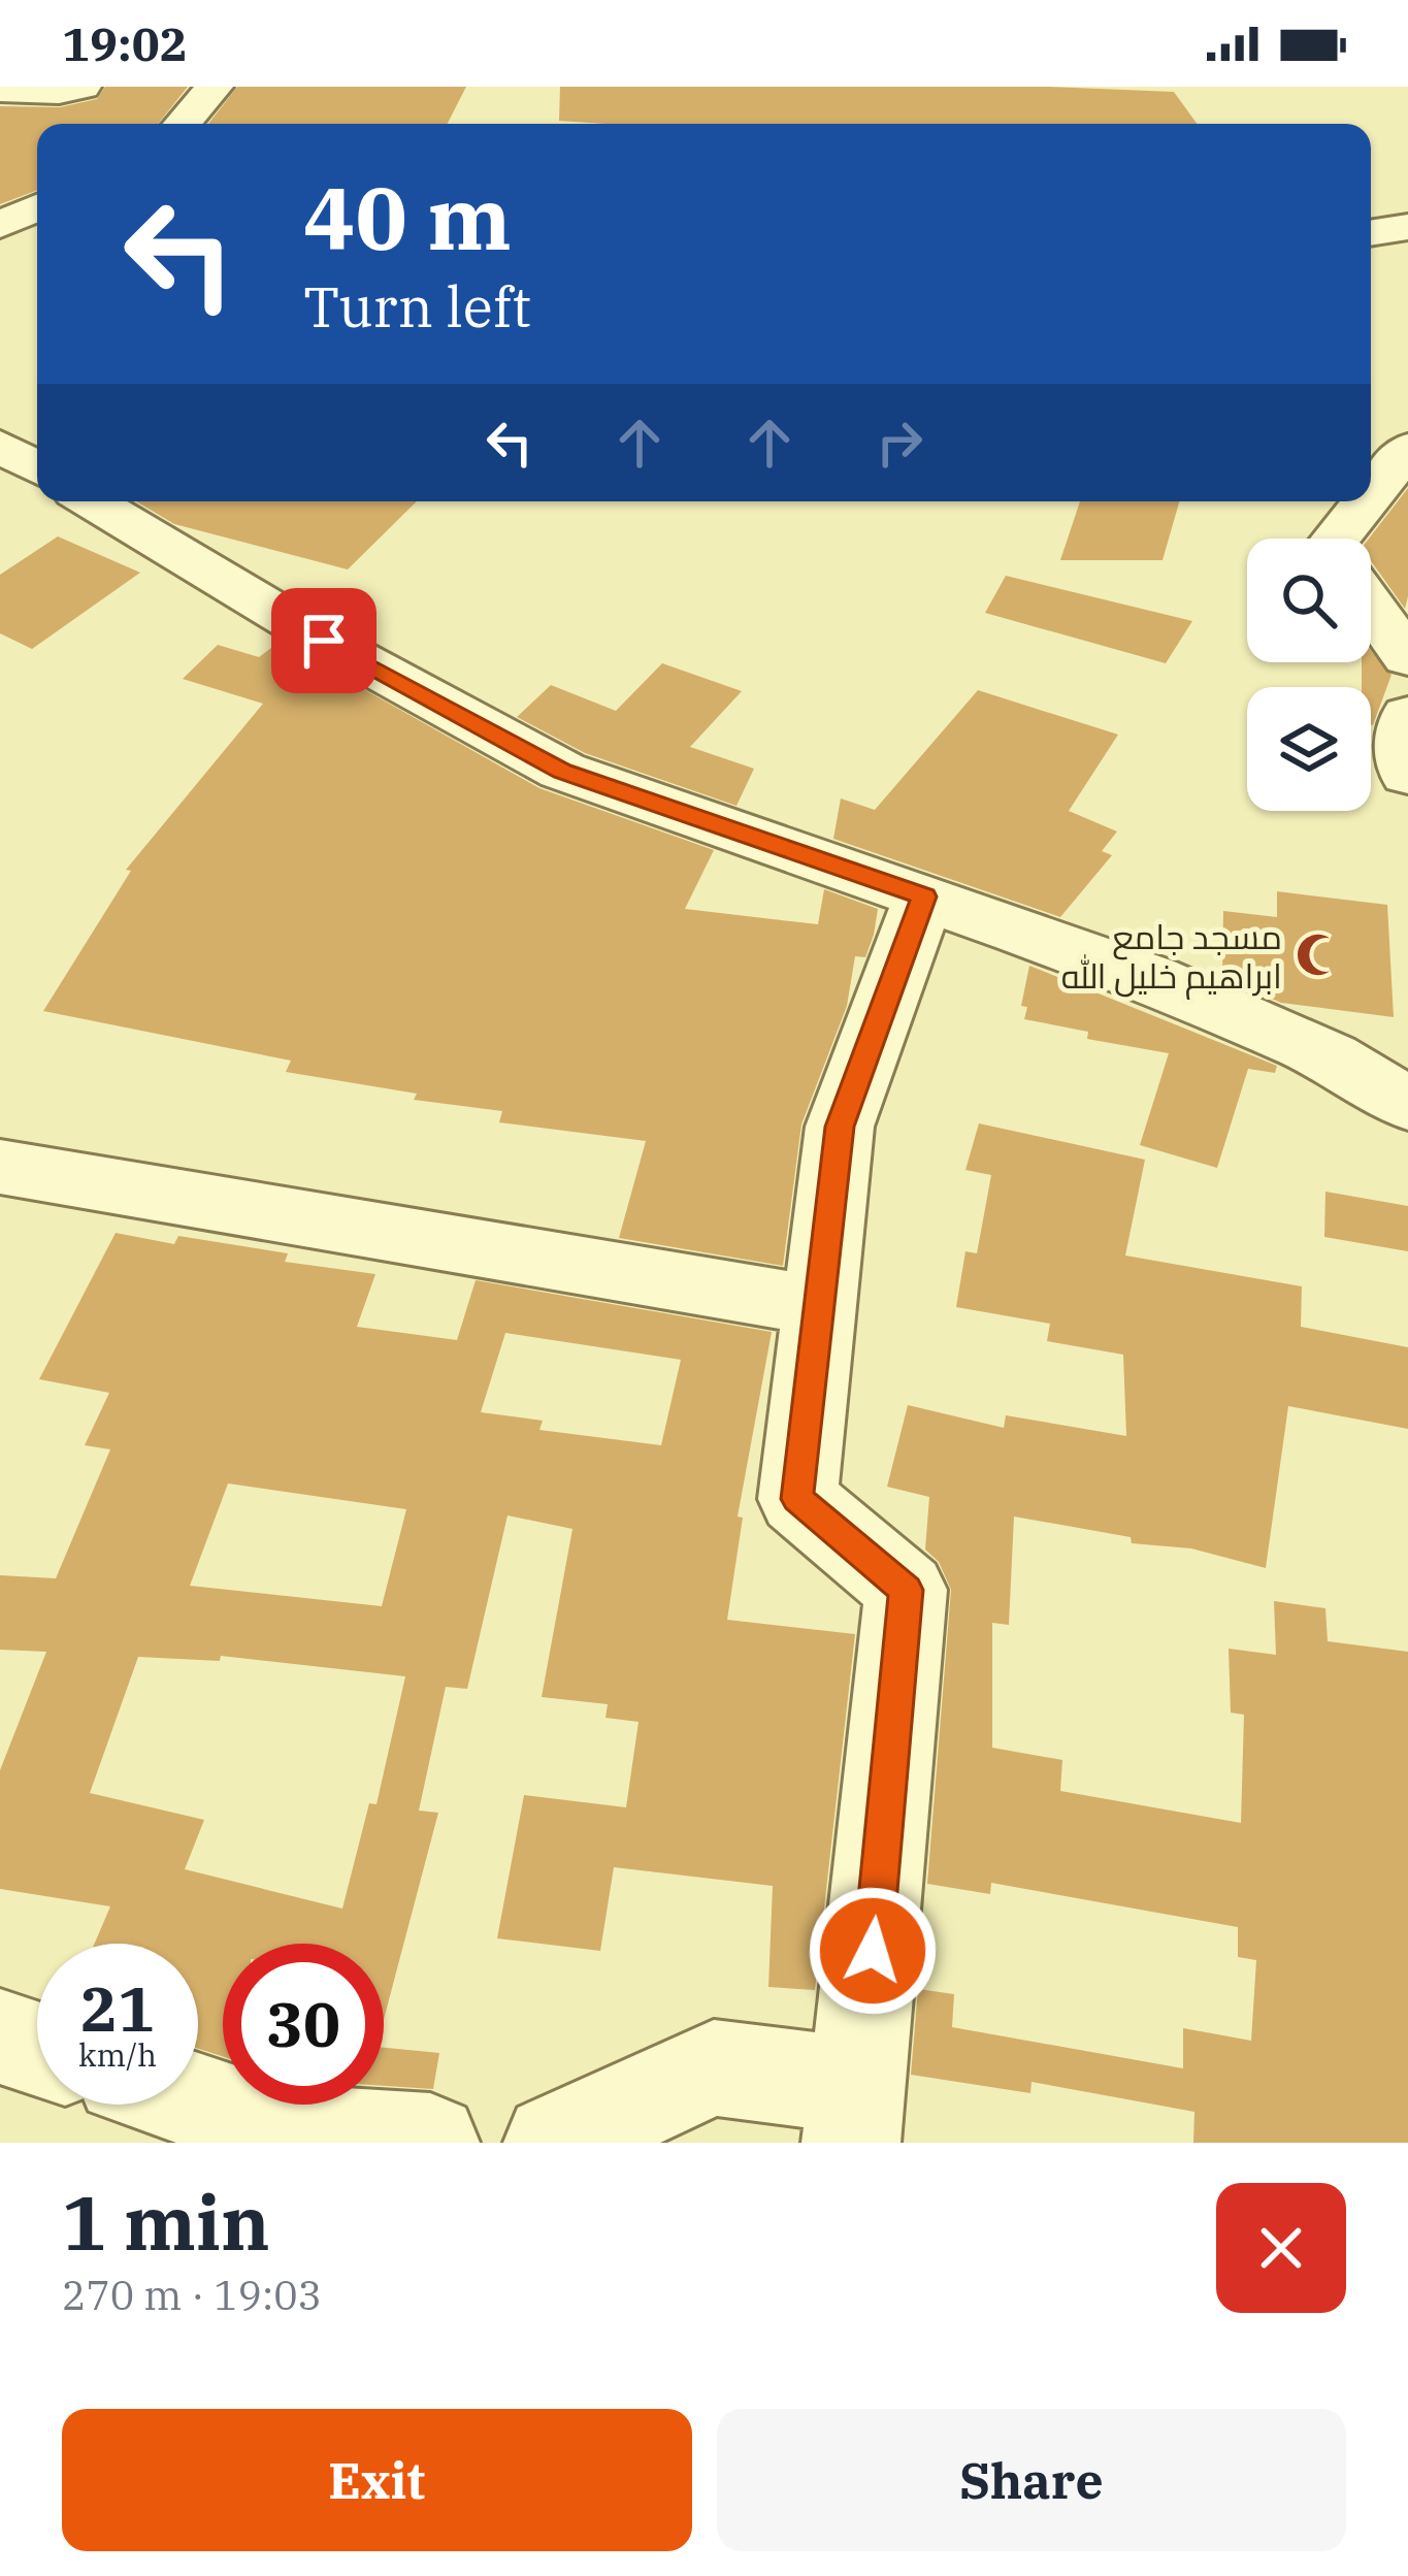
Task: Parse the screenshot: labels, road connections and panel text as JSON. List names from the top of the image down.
{
  "places": {
    "mosque": ["مسجد جامع ابراهیم خلیل الله"]
  },
  "page": {
    "status": "19:02",
    "turn": ["40 m", "Turn left"],
    "speed": "21 km/h",
    "limit": "30",
    "heading": ["1 min", "270 m · 19:03"],
    "buttons": ["Exit", "Share"]
  }
}
